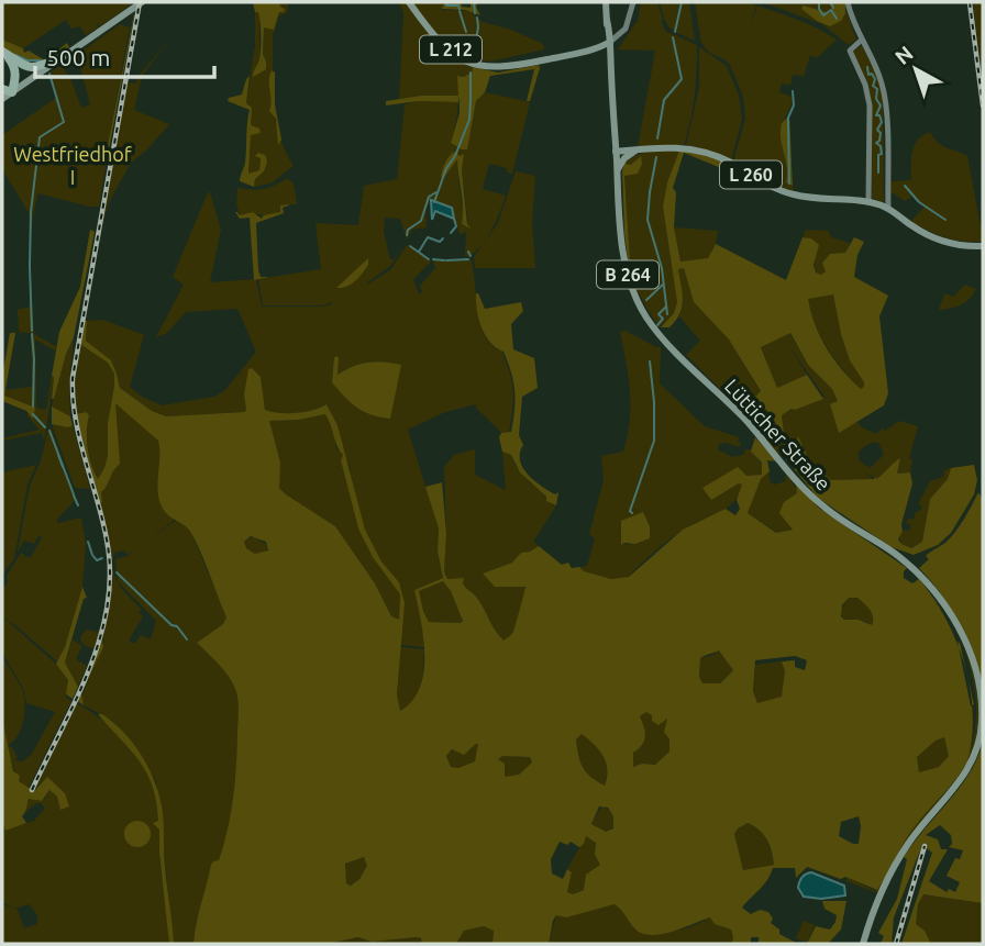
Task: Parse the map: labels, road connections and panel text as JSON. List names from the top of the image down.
{
  "streets": {
    "main road": [
      "L 212",
      "L 260",
      "B 264",
      "Lütticher Straße"
    ]
  },
  "crossings": [
    ["L 212", "Lütticher Straße"],
    ["L 260", "Lütticher Straße"]
  ],
  "parks": ["Westfriedhof I"],
  "scale_bar": "500 m",
  "north": "top left"
}
